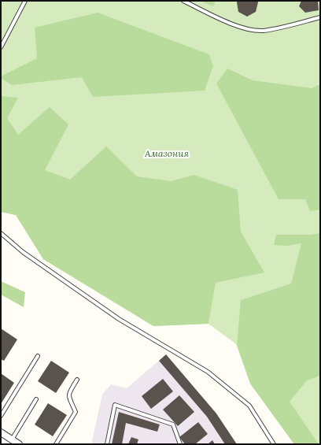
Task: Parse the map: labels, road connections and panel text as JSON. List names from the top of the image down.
{
  "parks": ["Амазония"]
}
